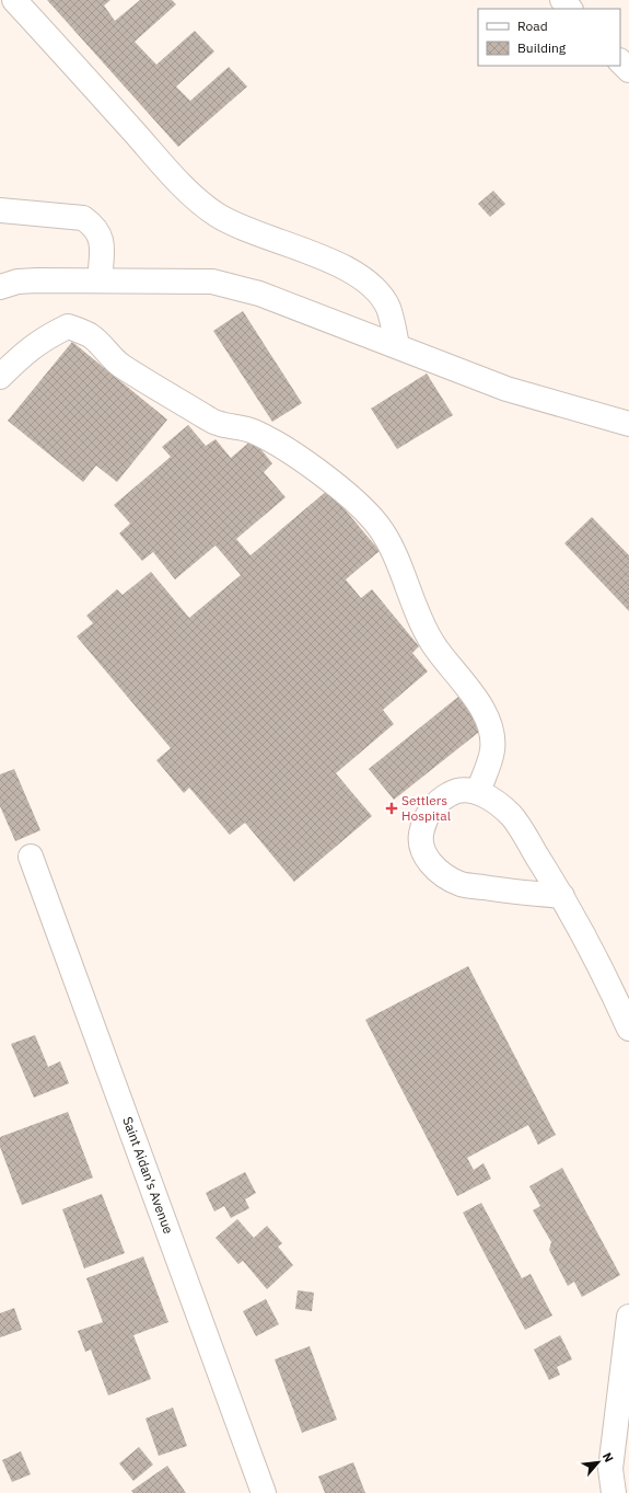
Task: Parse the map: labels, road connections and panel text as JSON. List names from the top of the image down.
{
  "streets": {
    "street": ["Saint Aidan's Avenue"]
  },
  "places": {
    "health": ["Settlers Hospital"]
  },
  "legend": ["Road", "Building"],
  "north": "top right"
}
